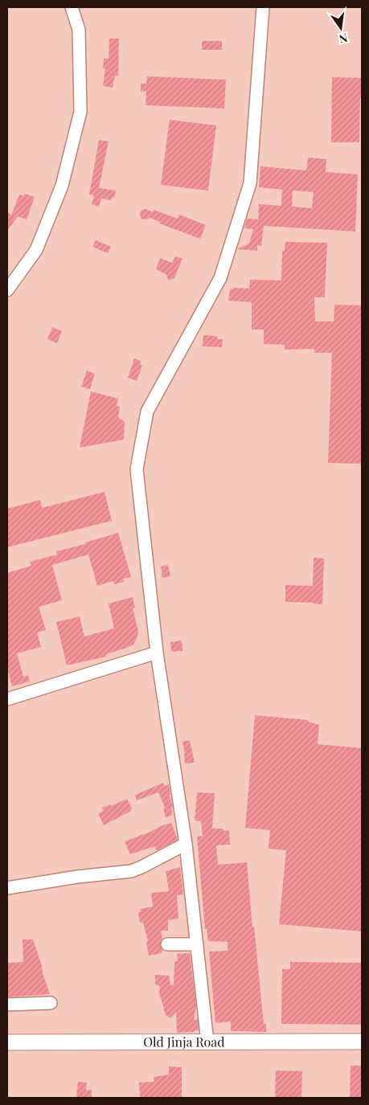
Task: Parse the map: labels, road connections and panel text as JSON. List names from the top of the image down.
{
  "streets": {
    "main road": ["Old Jinja Road"]
  },
  "north": "bottom"
}
